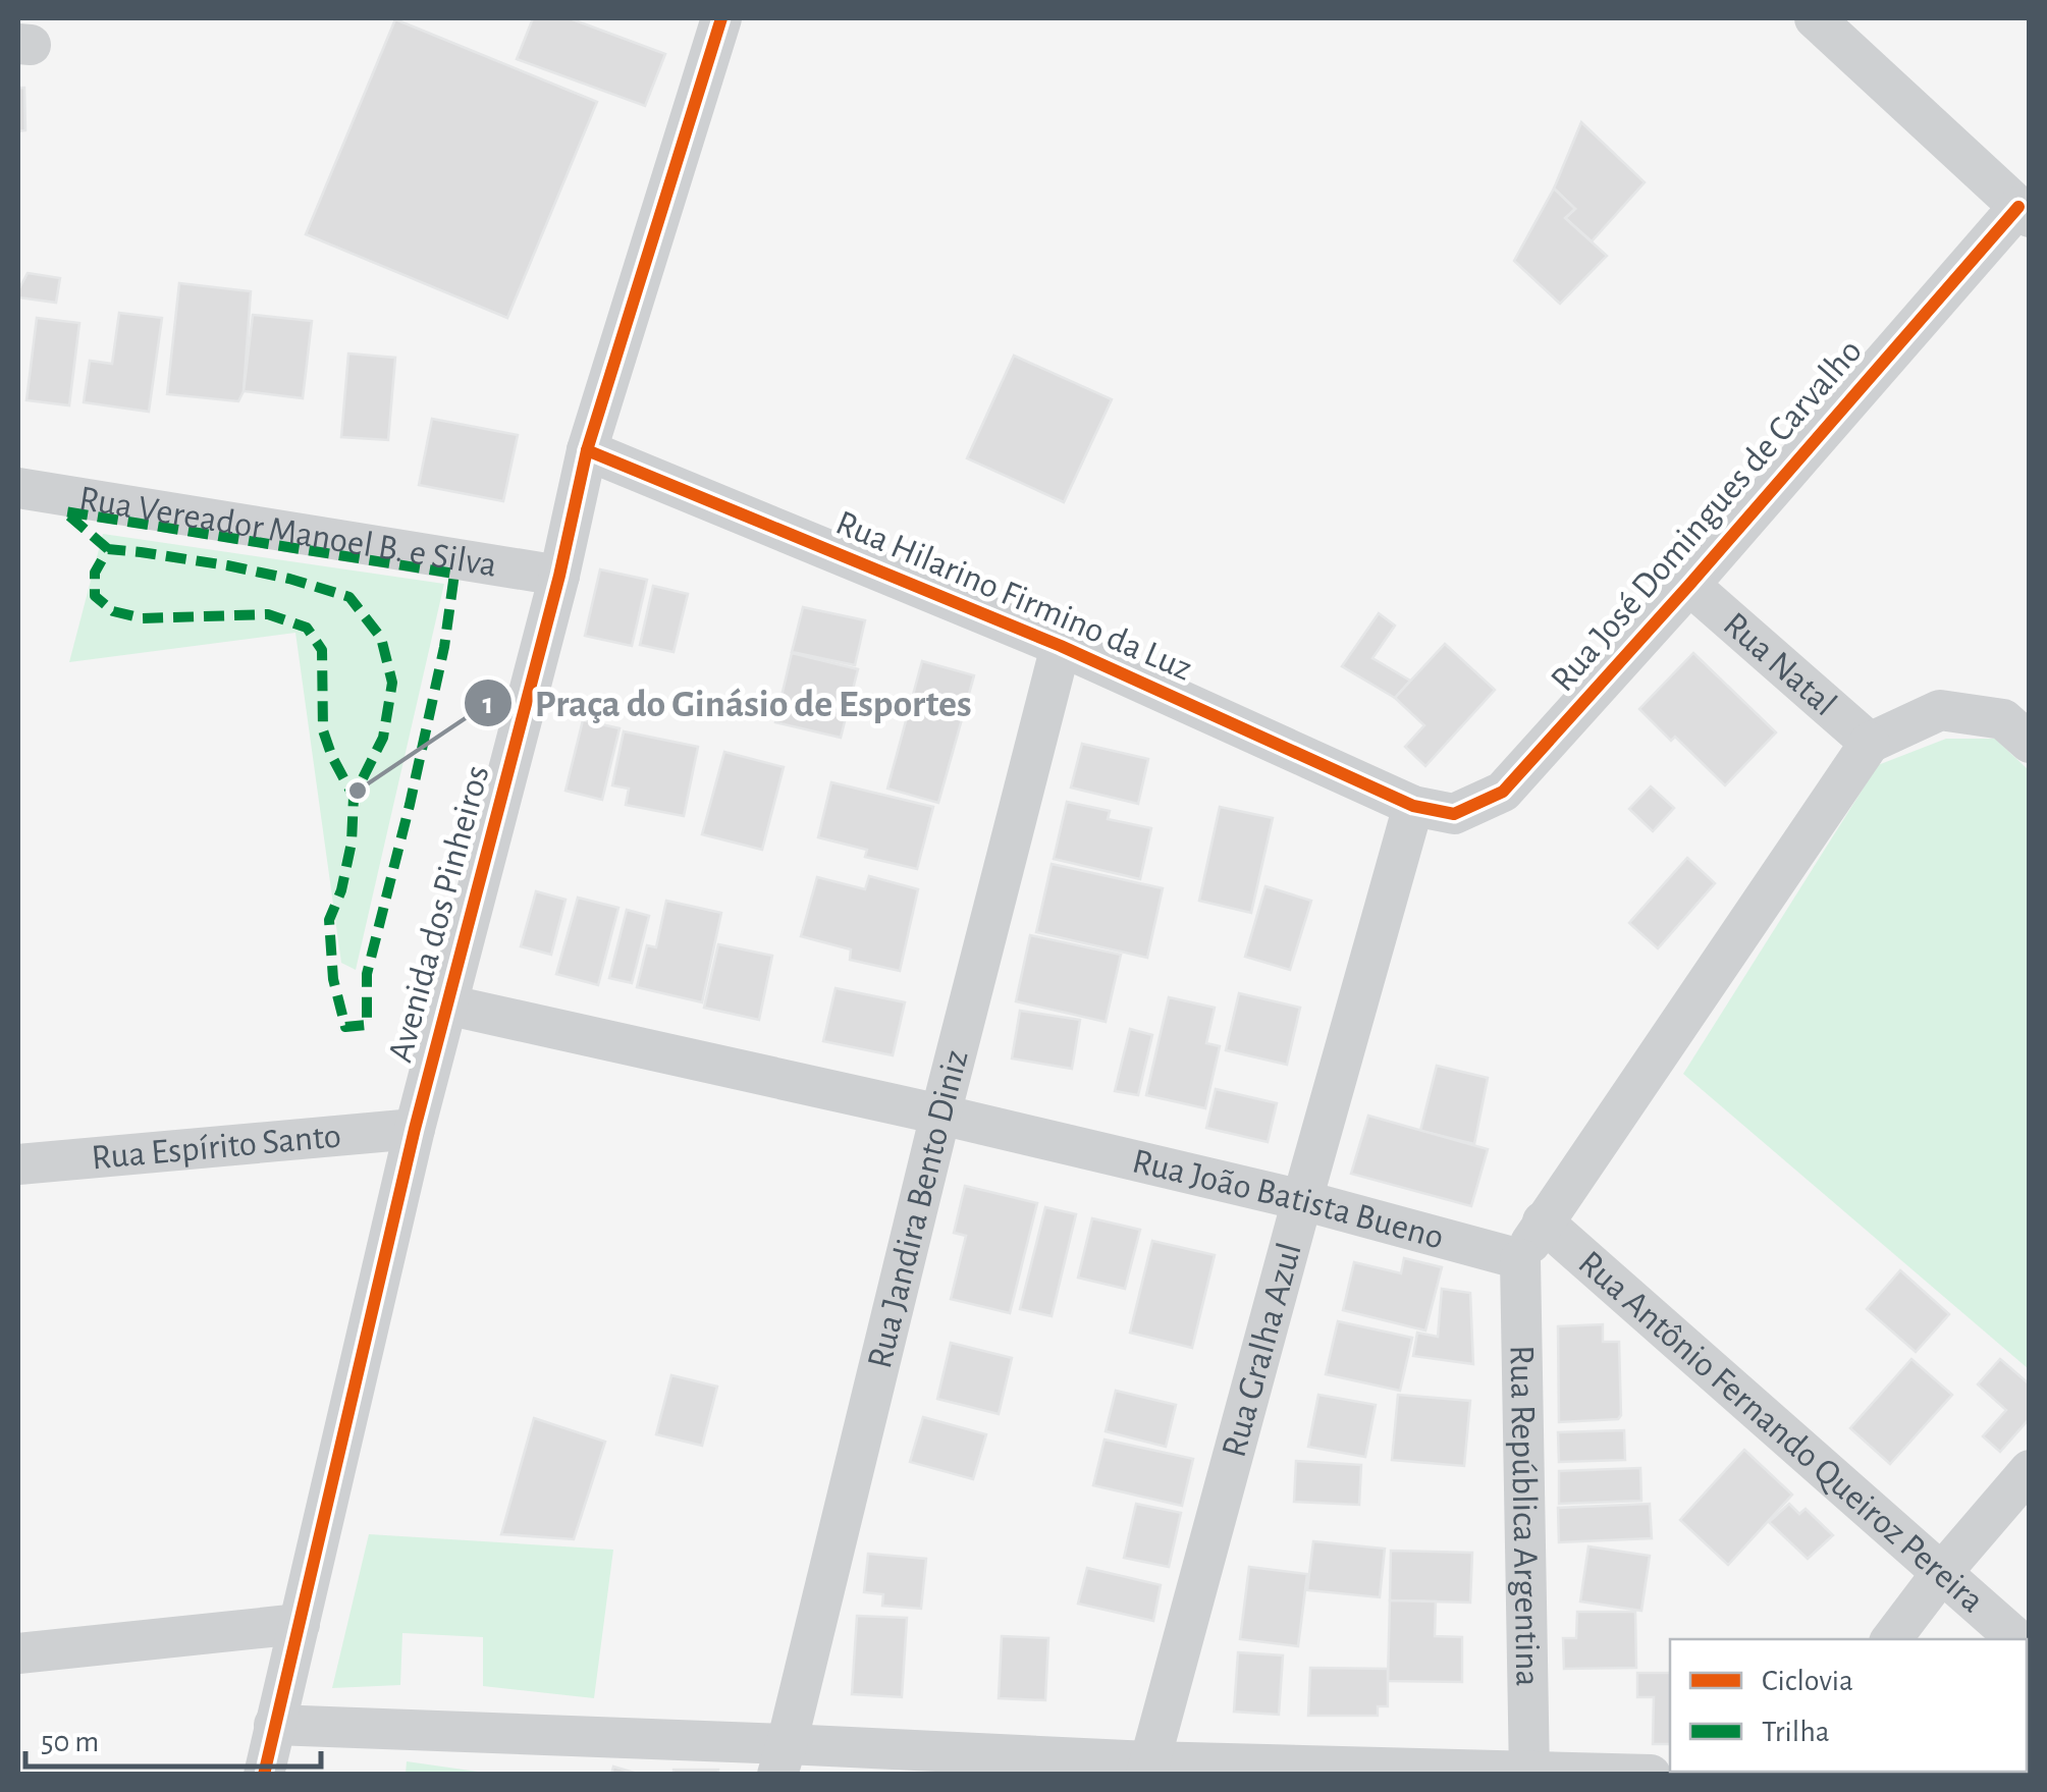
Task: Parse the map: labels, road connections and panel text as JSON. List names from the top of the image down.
{
  "streets": {
    "street": [
      "Rua José Domingues de Carvalho",
      "Rua Vereador Manoel B. e Silva",
      "Rua Hilarino Firmino da Luz",
      "Rua Natal",
      "Avenida dos Pinheiros",
      "Rua Espírito Santo",
      "Rua João Batista Bueno",
      "Rua Jandira Bento Diniz",
      "Rua Gralha Azul",
      "Rua Antônio Fernando Queiroz Pereira",
      "Rua República Argentina"
    ]
  },
  "crossings": [
    ["Rua José Domingues de Carvalho", "Rua Hilarino Firmino da Luz"],
    ["Rua José Domingues de Carvalho", "Rua Natal"],
    ["Rua José Domingues de Carvalho", "Rua Gralha Azul"],
    ["Rua Vereador Manoel B. e Silva", "Avenida dos Pinheiros"],
    ["Rua Hilarino Firmino da Luz", "Avenida dos Pinheiros"],
    ["Rua Hilarino Firmino da Luz", "Rua Jandira Bento Diniz"],
    ["Rua Hilarino Firmino da Luz", "Rua Gralha Azul"],
    ["Avenida dos Pinheiros", "Rua Espírito Santo"],
    ["Avenida dos Pinheiros", "Rua João Batista Bueno"],
    ["Rua João Batista Bueno", "Rua Jandira Bento Diniz"],
    ["Rua João Batista Bueno", "Rua Gralha Azul"],
    ["Rua João Batista Bueno", "Rua República Argentina"]
  ],
  "places": ["Praça do Ginásio de Esportes"],
  "legend": ["Ciclovia", "Trilha"],
  "scale_bar": "50 m"
}
